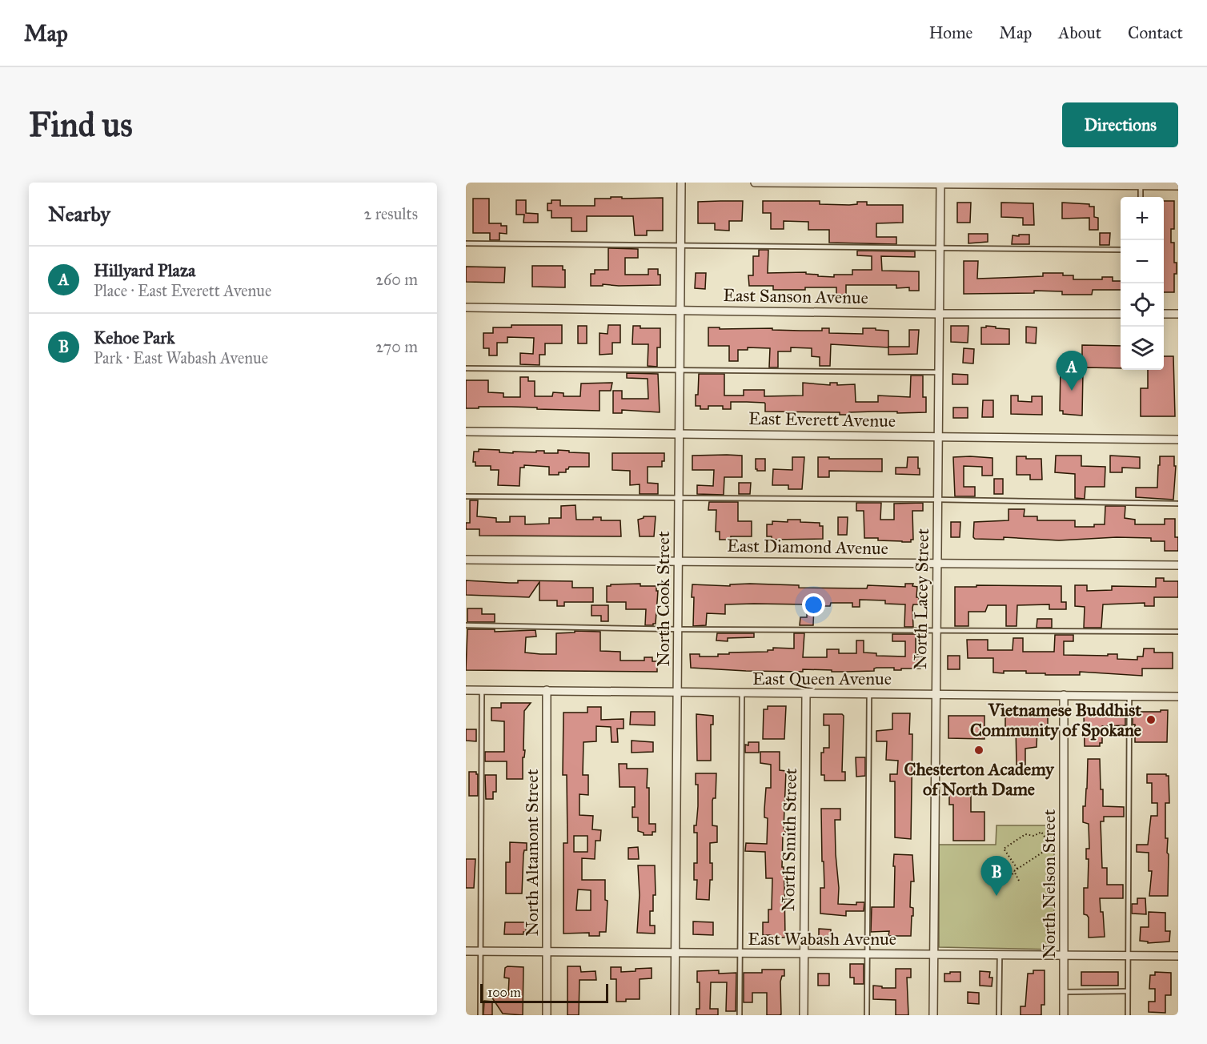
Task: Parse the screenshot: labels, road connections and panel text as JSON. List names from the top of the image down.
{
  "streets": {
    "street": [
      "East Sanson Avenue",
      "East Everett Avenue",
      "East Diamond Avenue",
      "North Cook Street",
      "North Lacey Street",
      "East Queen Avenue",
      "North Smith Street",
      "North Altamont Street",
      "North Nelson Street",
      "East Wabash Avenue"
    ]
  },
  "crossings": [
    ["East Sanson Avenue", "North Cook Street"],
    ["East Sanson Avenue", "North Lacey Street"],
    ["East Everett Avenue", "North Cook Street"],
    ["East Everett Avenue", "North Lacey Street"],
    ["East Diamond Avenue", "North Cook Street"],
    ["East Diamond Avenue", "North Lacey Street"],
    ["North Cook Street", "East Queen Avenue"],
    ["North Cook Street", "East Wabash Avenue"],
    ["North Lacey Street", "East Queen Avenue"],
    ["North Lacey Street", "East Wabash Avenue"],
    ["East Queen Avenue", "North Smith Street"],
    ["East Queen Avenue", "North Altamont Street"],
    ["East Queen Avenue", "North Nelson Street"],
    ["North Smith Street", "East Wabash Avenue"],
    ["North Altamont Street", "East Wabash Avenue"],
    ["North Nelson Street", "East Wabash Avenue"]
  ],
  "places": ["Vietnamese Buddhist Community of Spokane", "Chesterton Academy of North Dame"],
  "scale_bar": "100 m",
  "page": {
    "header": "Map",
    "nav": [
      "Home",
      "Map",
      "About",
      "Contact"
    ],
    "buttons": "Directions",
    "title": "Find us",
    "heading": ["Nearby", "2 results"],
    "map_buttons": ["+", "−"],
    "list": [
      {
        "mark": "A",
        "name": "Hillyard Plaza",
        "note": "Place · East Everett Avenue",
        "value": "260 m"
      },
      {
        "mark": "B",
        "name": "Kehoe Park",
        "note": "Park · East Wabash Avenue",
        "value": "270 m"
      }
    ],
    "pins": ["A", "B"],
    "scale": "100 m"
  }
}
